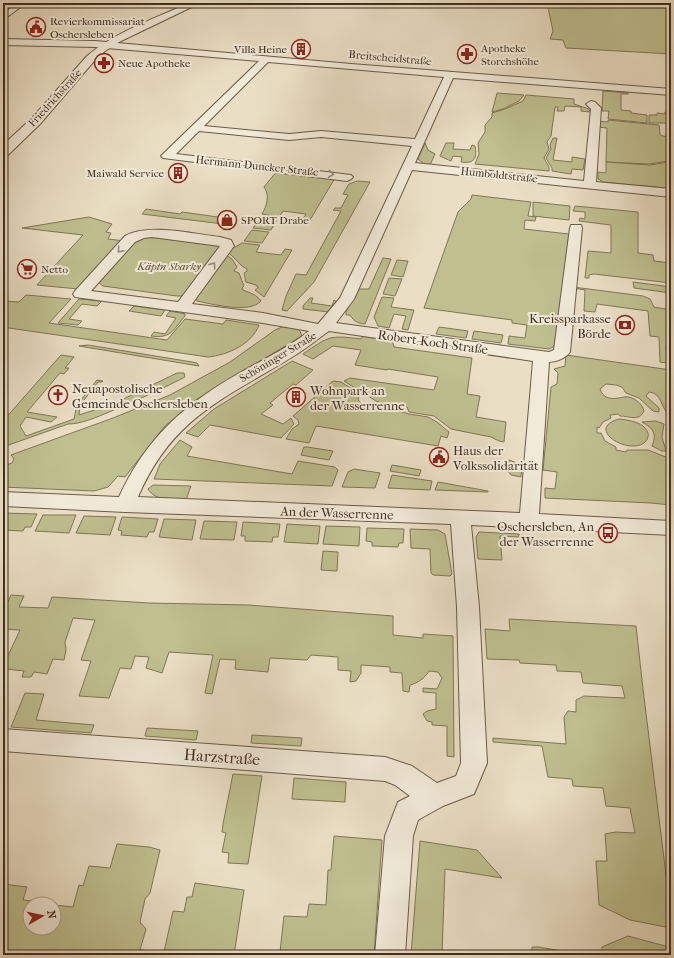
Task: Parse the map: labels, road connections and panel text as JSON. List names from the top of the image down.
{
  "streets": {
    "street": [
      "Breitscheidstraße",
      "Friedrichstraße",
      "Hermann-Duncker-Straße",
      "Humboldtstraße",
      "Robert-Koch-Straße",
      "Schöninger Straße",
      "An der Wasserrenne",
      "Harzstraße"
    ]
  },
  "crossings": [
    ["Breitscheidstraße", "Friedrichstraße"],
    ["Breitscheidstraße", "Schöninger Straße"],
    ["Humboldtstraße", "Schöninger Straße"],
    ["Robert-Koch-Straße", "Schöninger Straße"],
    ["Schöninger Straße", "An der Wasserrenne"]
  ],
  "parks": ["Käptn Sharky"],
  "places": {
    "public building": ["Revierkommissariat Oschersleben", "Haus der Volkssolidarität"],
    "building": ["Villa Heine", "Maiwald Service", "Wohnpark an der Wasserrenne"],
    "pharmacy": ["Apotheke Storchshöhe", "Neue Apotheke"],
    "shop": ["SPORT Drabe"],
    "supermarket": ["Netto"],
    "bank": ["Kreissparkasse Börde"],
    "church": ["Neuapostolische Gemeinde Oschersleben"],
    "bus stop": ["Oschersleben, An der Wasserrenne"]
  },
  "north": "right"
}
